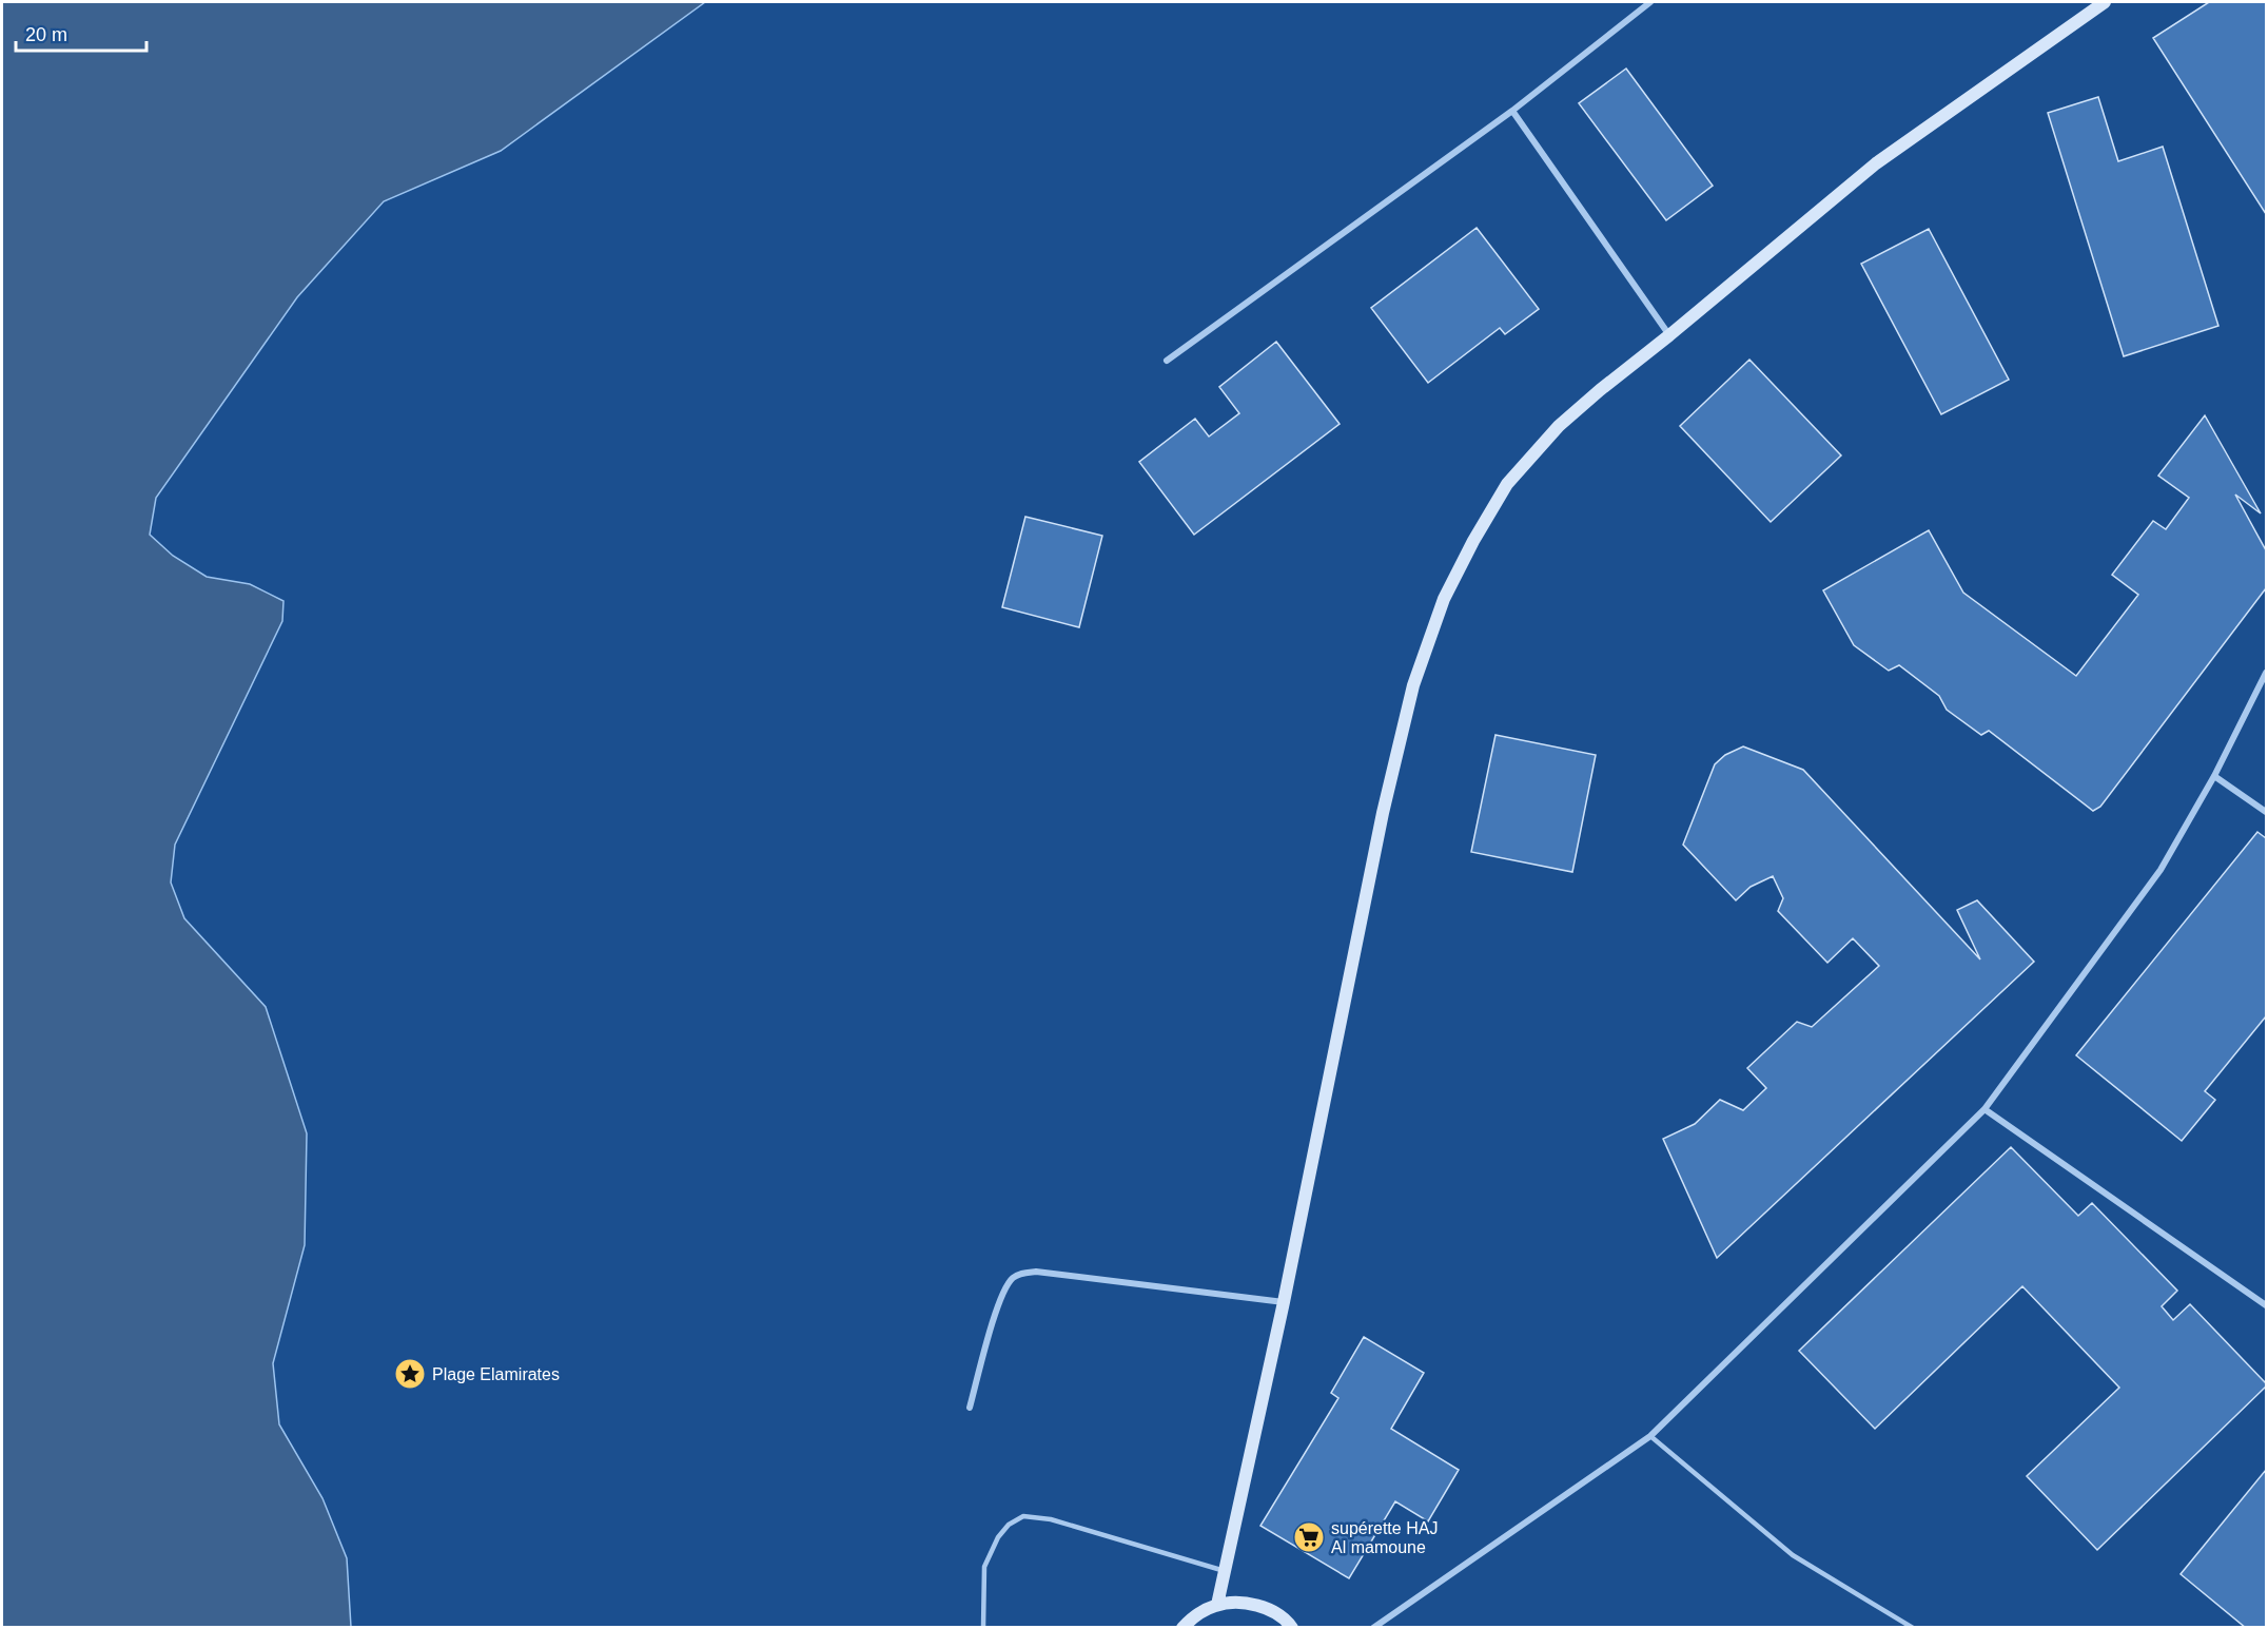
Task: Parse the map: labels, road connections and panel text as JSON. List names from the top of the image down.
{
  "places": {
    "place": ["Plage Elamirates"],
    "supermarket": ["supérette HAJ Al mamoune"]
  },
  "scale_bar": "20 m"
}
